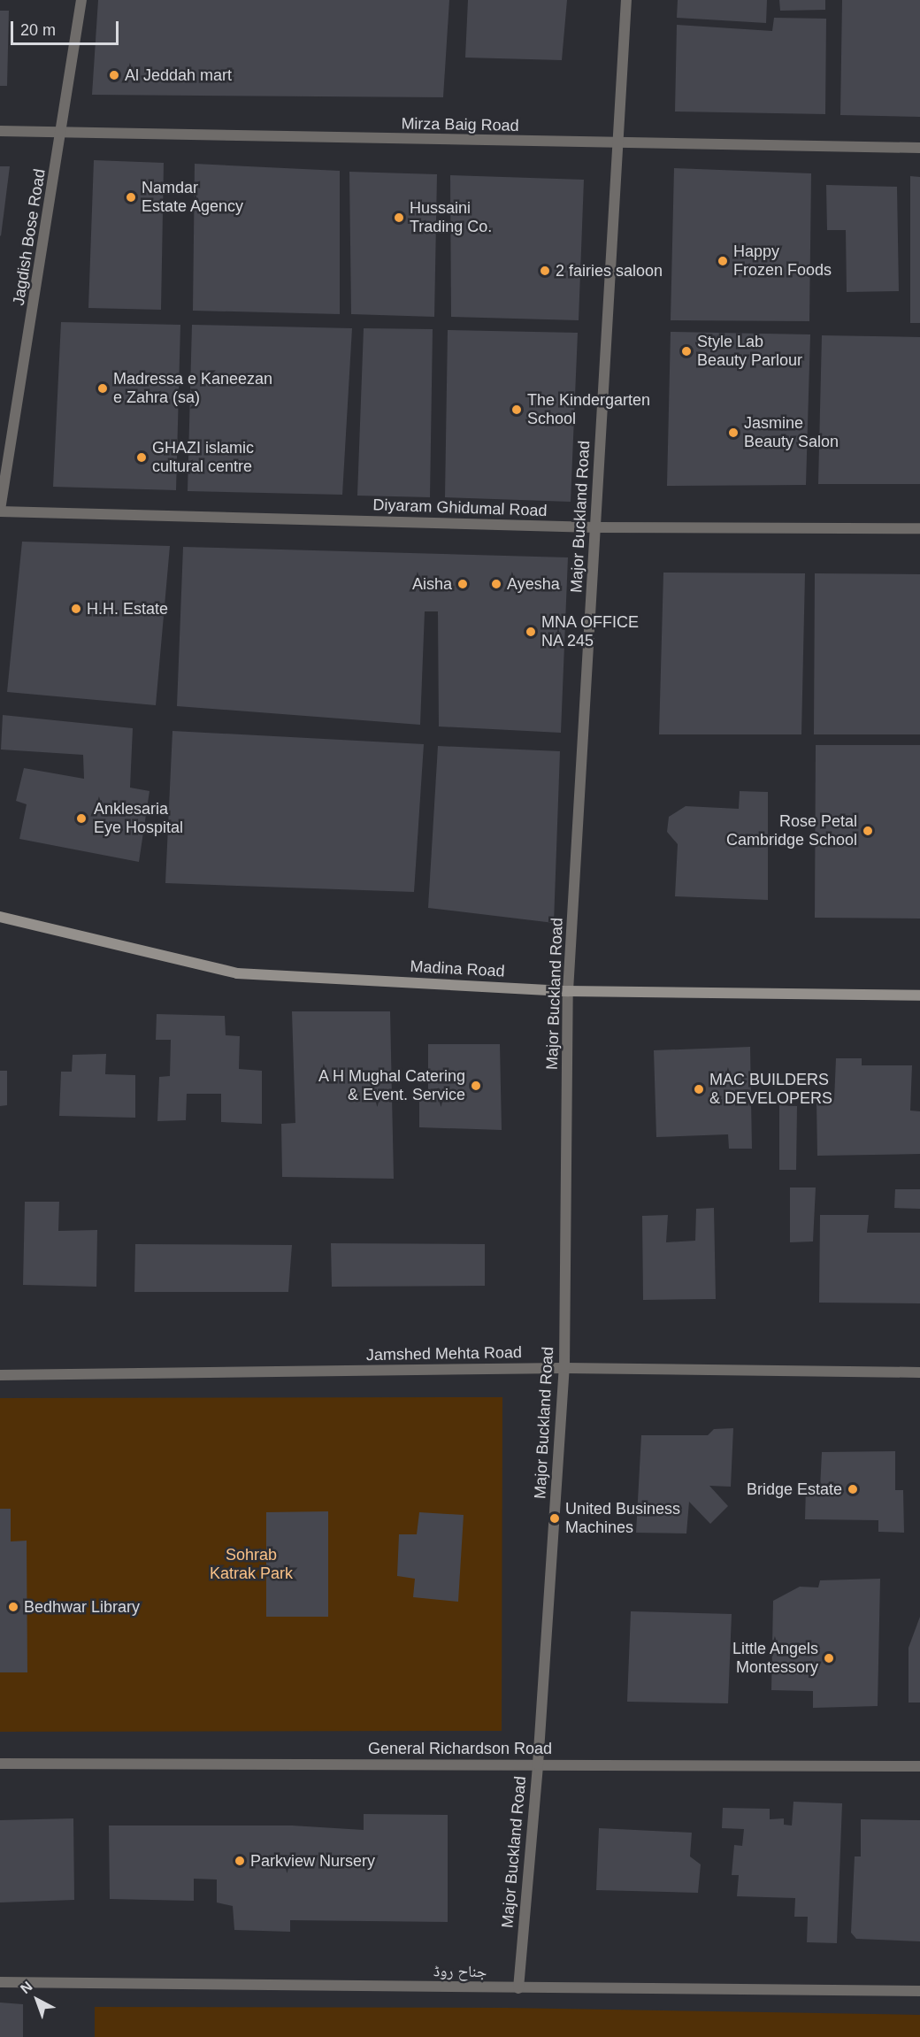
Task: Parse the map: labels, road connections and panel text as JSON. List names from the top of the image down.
{
  "streets": {
    "main road": ["Madina Road"],
    "street": [
      "Mirza Baig Road",
      "Jagdish Bose Road",
      "Diyaram Ghidumal Road",
      "Major Buckland Road",
      "Jamshed Mehta Road",
      "General Richardson Road",
      "جناح روڈ"
    ]
  },
  "crossings": [
    ["Mirza Baig Road", "Jagdish Bose Road"],
    ["Mirza Baig Road", "Major Buckland Road"],
    ["Jagdish Bose Road", "Diyaram Ghidumal Road"],
    ["Diyaram Ghidumal Road", "Major Buckland Road"],
    ["Major Buckland Road", "Madina Road"],
    ["Major Buckland Road", "Jamshed Mehta Road"],
    ["Major Buckland Road", "General Richardson Road"],
    ["Major Buckland Road", "جناح روڈ"]
  ],
  "parks": ["Sohrab Katrak Park"],
  "places": [
    "Al Jeddah mart",
    "Namdar Estate Agency",
    "Hussaini Trading Co.",
    "Happy Frozen Foods",
    "2 fairies saloon",
    "Style Lab Beauty Parlour",
    "Madressa e Kaneezan e Zahra (sa)",
    "The Kindergarten School",
    "Jasmine Beauty Salon",
    "GHAZI islamic cultural centre",
    "Aisha",
    "Ayesha",
    "H.H. Estate",
    "MNA OFFICE NA 245",
    "Anklesaria Eye Hospital",
    "Rose Petal Cambridge School",
    "A H Mughal Catering & Event. Service",
    "MAC BUILDERS & DEVELOPERS",
    "Bridge Estate",
    "United Business Machines",
    "Bedhwar Library",
    "Little Angels Montessory",
    "Parkview Nursery"
  ],
  "scale_bar": "20 m",
  "north": "top left"
}
